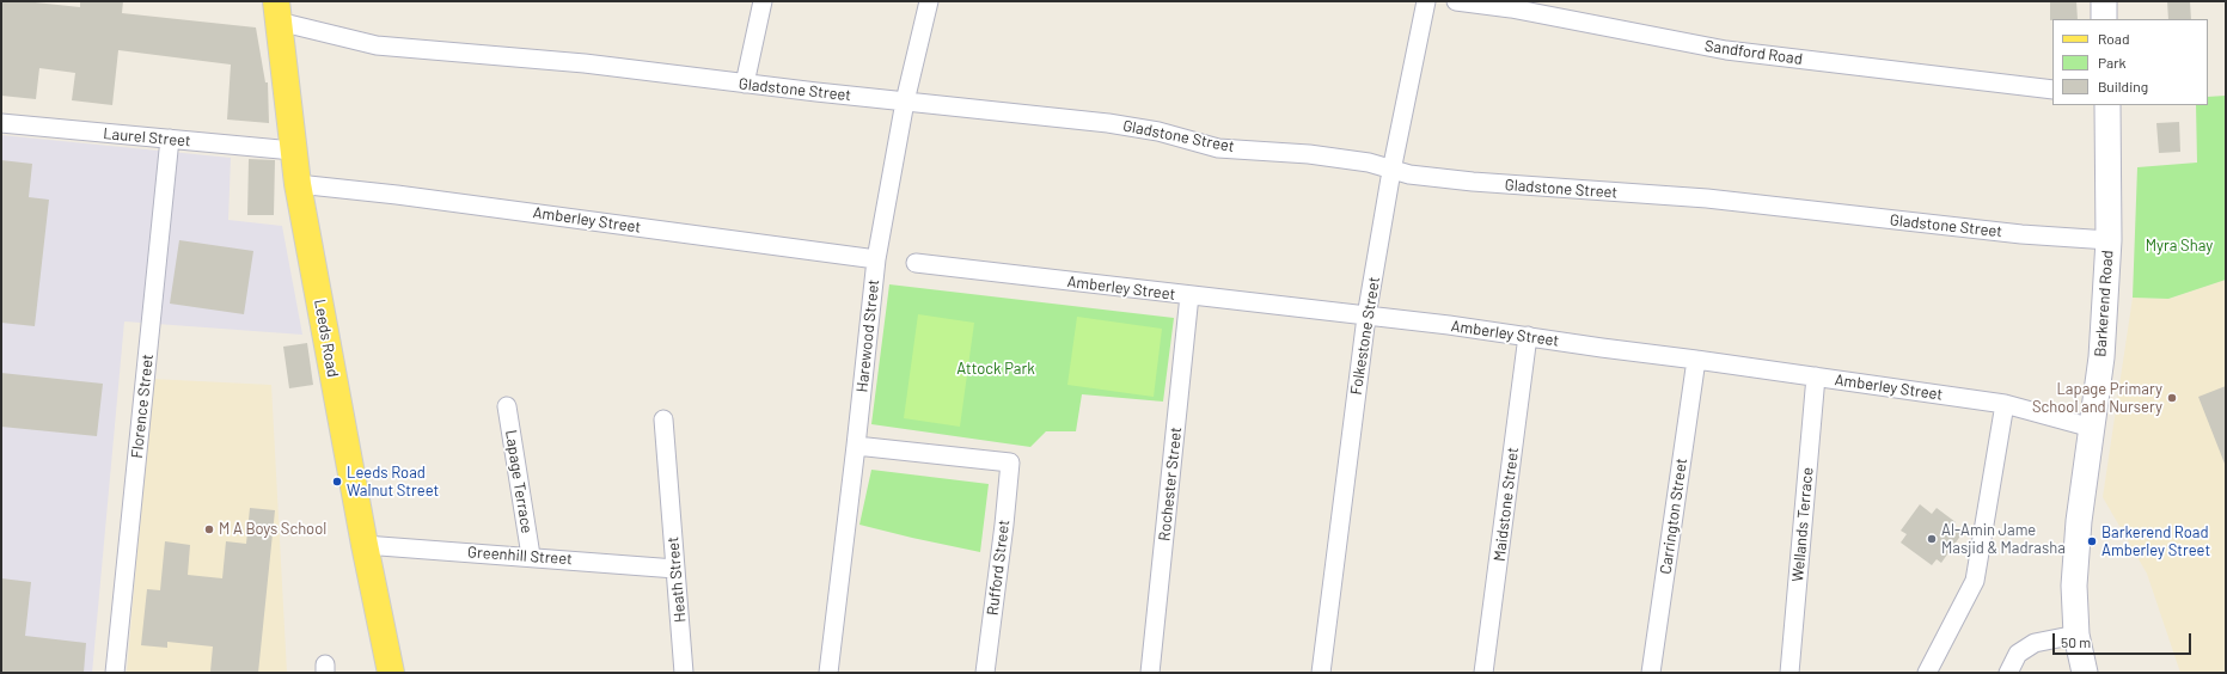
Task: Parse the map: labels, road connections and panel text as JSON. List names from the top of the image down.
{
  "streets": {
    "main road": ["Barkerend Road", "Leeds Road"],
    "street": [
      "Sandford Road",
      "Gladstone Street",
      "Laurel Street",
      "Amberley Street",
      "Harewood Street",
      "Folkestone Street",
      "Florence Street",
      "Lapage Terrace",
      "Rochester Street",
      "Maidstone Street",
      "Carrington Street",
      "Wellands Terrace",
      "Greenhill Street",
      "Rufford Street",
      "Heath Street"
    ]
  },
  "crossings": [
    ["Gladstone Street", "Barkerend Road"],
    ["Gladstone Street", "Harewood Street"],
    ["Gladstone Street", "Folkestone Street"],
    ["Gladstone Street", "Leeds Road"],
    ["Laurel Street", "Leeds Road"],
    ["Laurel Street", "Florence Street"],
    ["Amberley Street", "Barkerend Road"],
    ["Amberley Street", "Harewood Street"],
    ["Amberley Street", "Folkestone Street"],
    ["Amberley Street", "Leeds Road"],
    ["Amberley Street", "Rochester Street"],
    ["Amberley Street", "Maidstone Street"],
    ["Amberley Street", "Carrington Street"],
    ["Amberley Street", "Wellands Terrace"],
    ["Harewood Street", "Rufford Street"],
    ["Leeds Road", "Greenhill Street"],
    ["Lapage Terrace", "Greenhill Street"],
    ["Greenhill Street", "Heath Street"]
  ],
  "parks": ["Myra Shay", "Attock Park"],
  "places": [
    "Lapage Primary School and Nursery",
    "Leeds Road Walnut Street",
    "M A Boys School",
    "Al-Amin Jame Masjid & Madrasha",
    "Barkerend Road Amberley Street"
  ],
  "legend": ["Road", "Park", "Building"],
  "scale_bar": "50 m"
}
